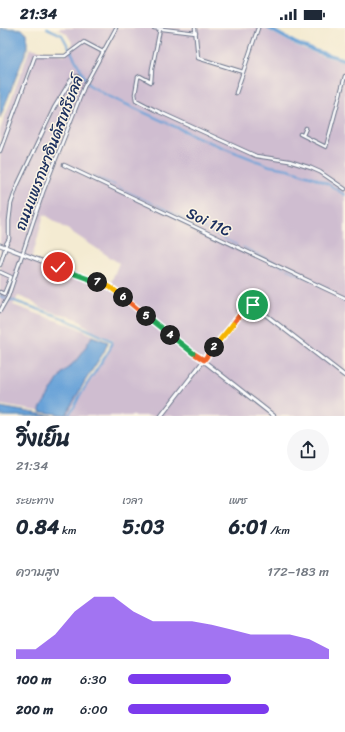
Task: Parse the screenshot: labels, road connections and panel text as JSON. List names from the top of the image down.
{
  "streets": {
    "street": ["ถนนแพรกษาอินดัสเทรียลล์", "Soi 11C"]
  },
  "page": {
    "status": "21:34",
    "pins": [
      "7",
      "6",
      "5",
      "4",
      "2"
    ],
    "heading": ["วิ่งเย็น", "21:34"],
    "stats": [
      ["ระยะทาง", "0.84 km"],
      ["เวลา", "5:03"],
      ["เพซ", "6:01 /km"]
    ],
    "chart": ["ความสูง", "172–183 m"],
    "list": [
      {
        "name": "100 m",
        "note": "6:30"
      },
      {
        "name": "200 m",
        "note": "6:00"
      }
    ]
  }
}
